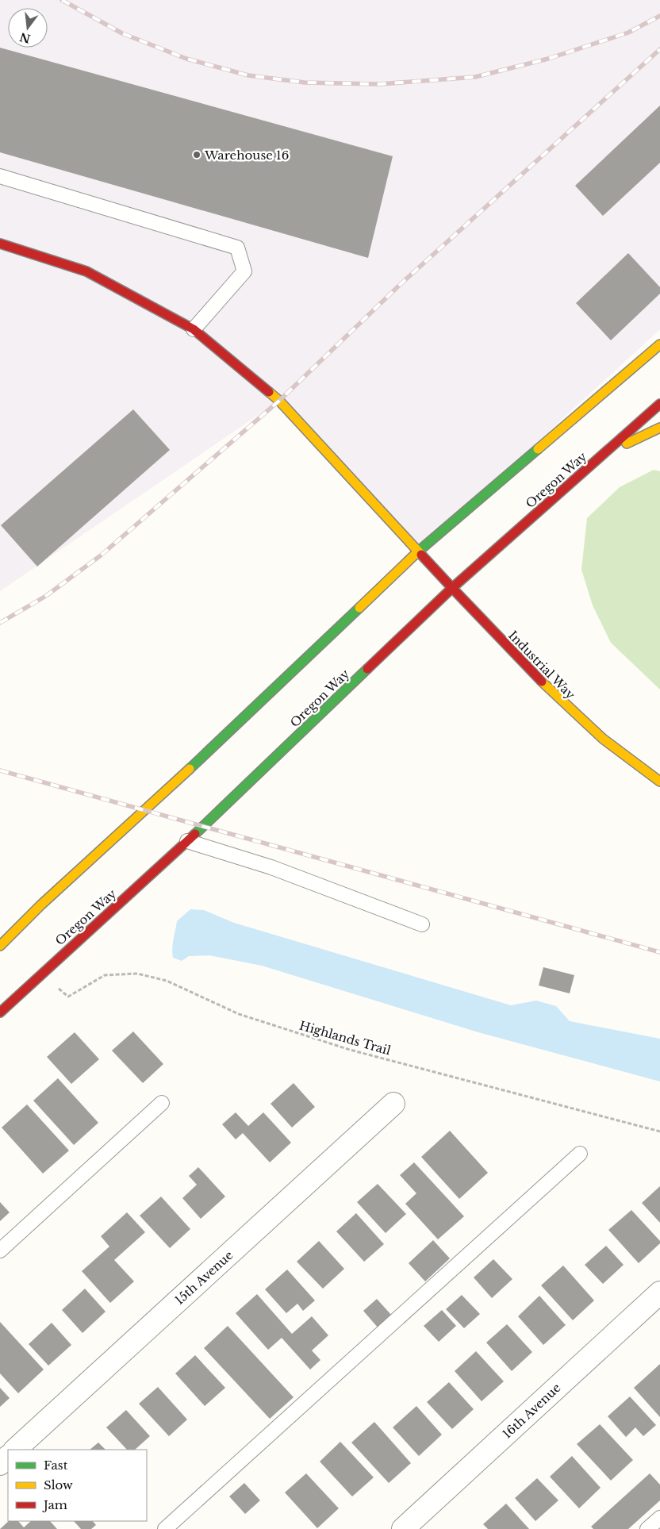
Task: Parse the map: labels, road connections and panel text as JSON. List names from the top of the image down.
{
  "streets": {
    "main road": ["Oregon Way", "Industrial Way"],
    "street": ["15th Avenue", "16th Avenue"],
    "path": ["Highlands Trail"]
  },
  "crossings": [
    ["Oregon Way", "Industrial Way"],
    ["Oregon Way", "Highlands Trail"]
  ],
  "places": ["Warehouse 16"],
  "legend": ["Fast", "Slow", "Jam"],
  "north": "bottom"
}
